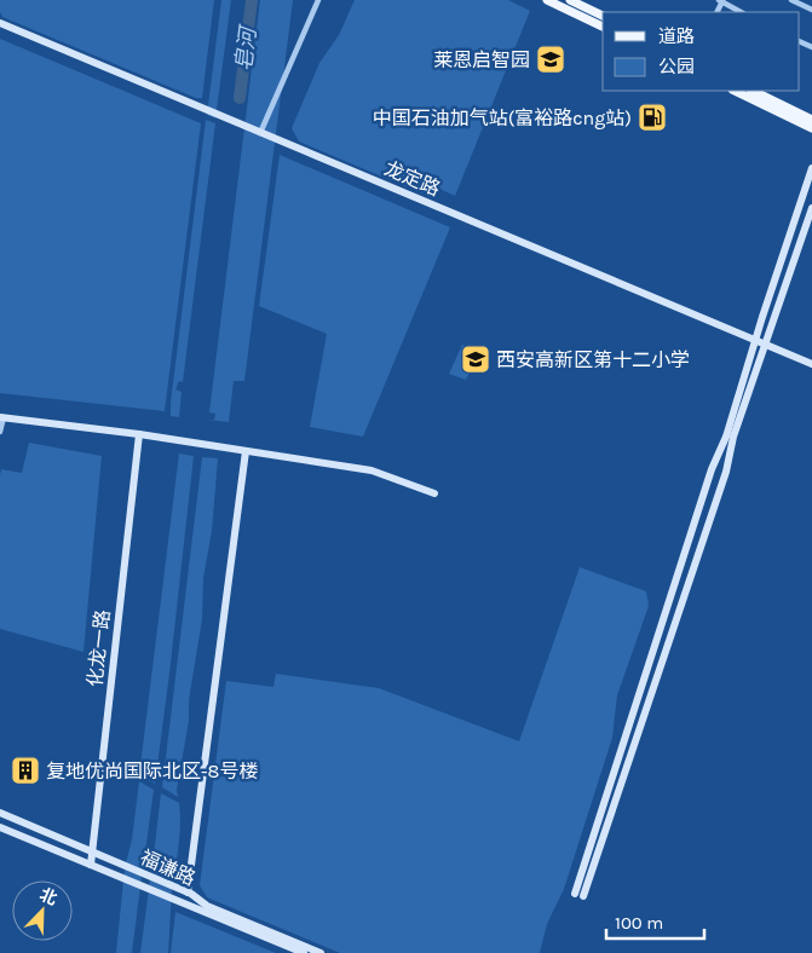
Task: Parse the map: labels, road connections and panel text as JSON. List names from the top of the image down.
{
  "streets": {
    "street": ["龙定路", "化龙一路", "福谦路"]
  },
  "crossings": [
    ["化龙一路", "福谦路"]
  ],
  "water": ["皂河"],
  "places": {
    "school or university": ["莱恩启智园", "西安高新区第十二小学"],
    "fuel station": ["中国石油加气站(富裕路cng站)"],
    "building": ["复地优尚国际北区-8号楼"]
  },
  "legend": ["道路", "公园"],
  "scale_bar": "100 m",
  "north": "top right"
}
